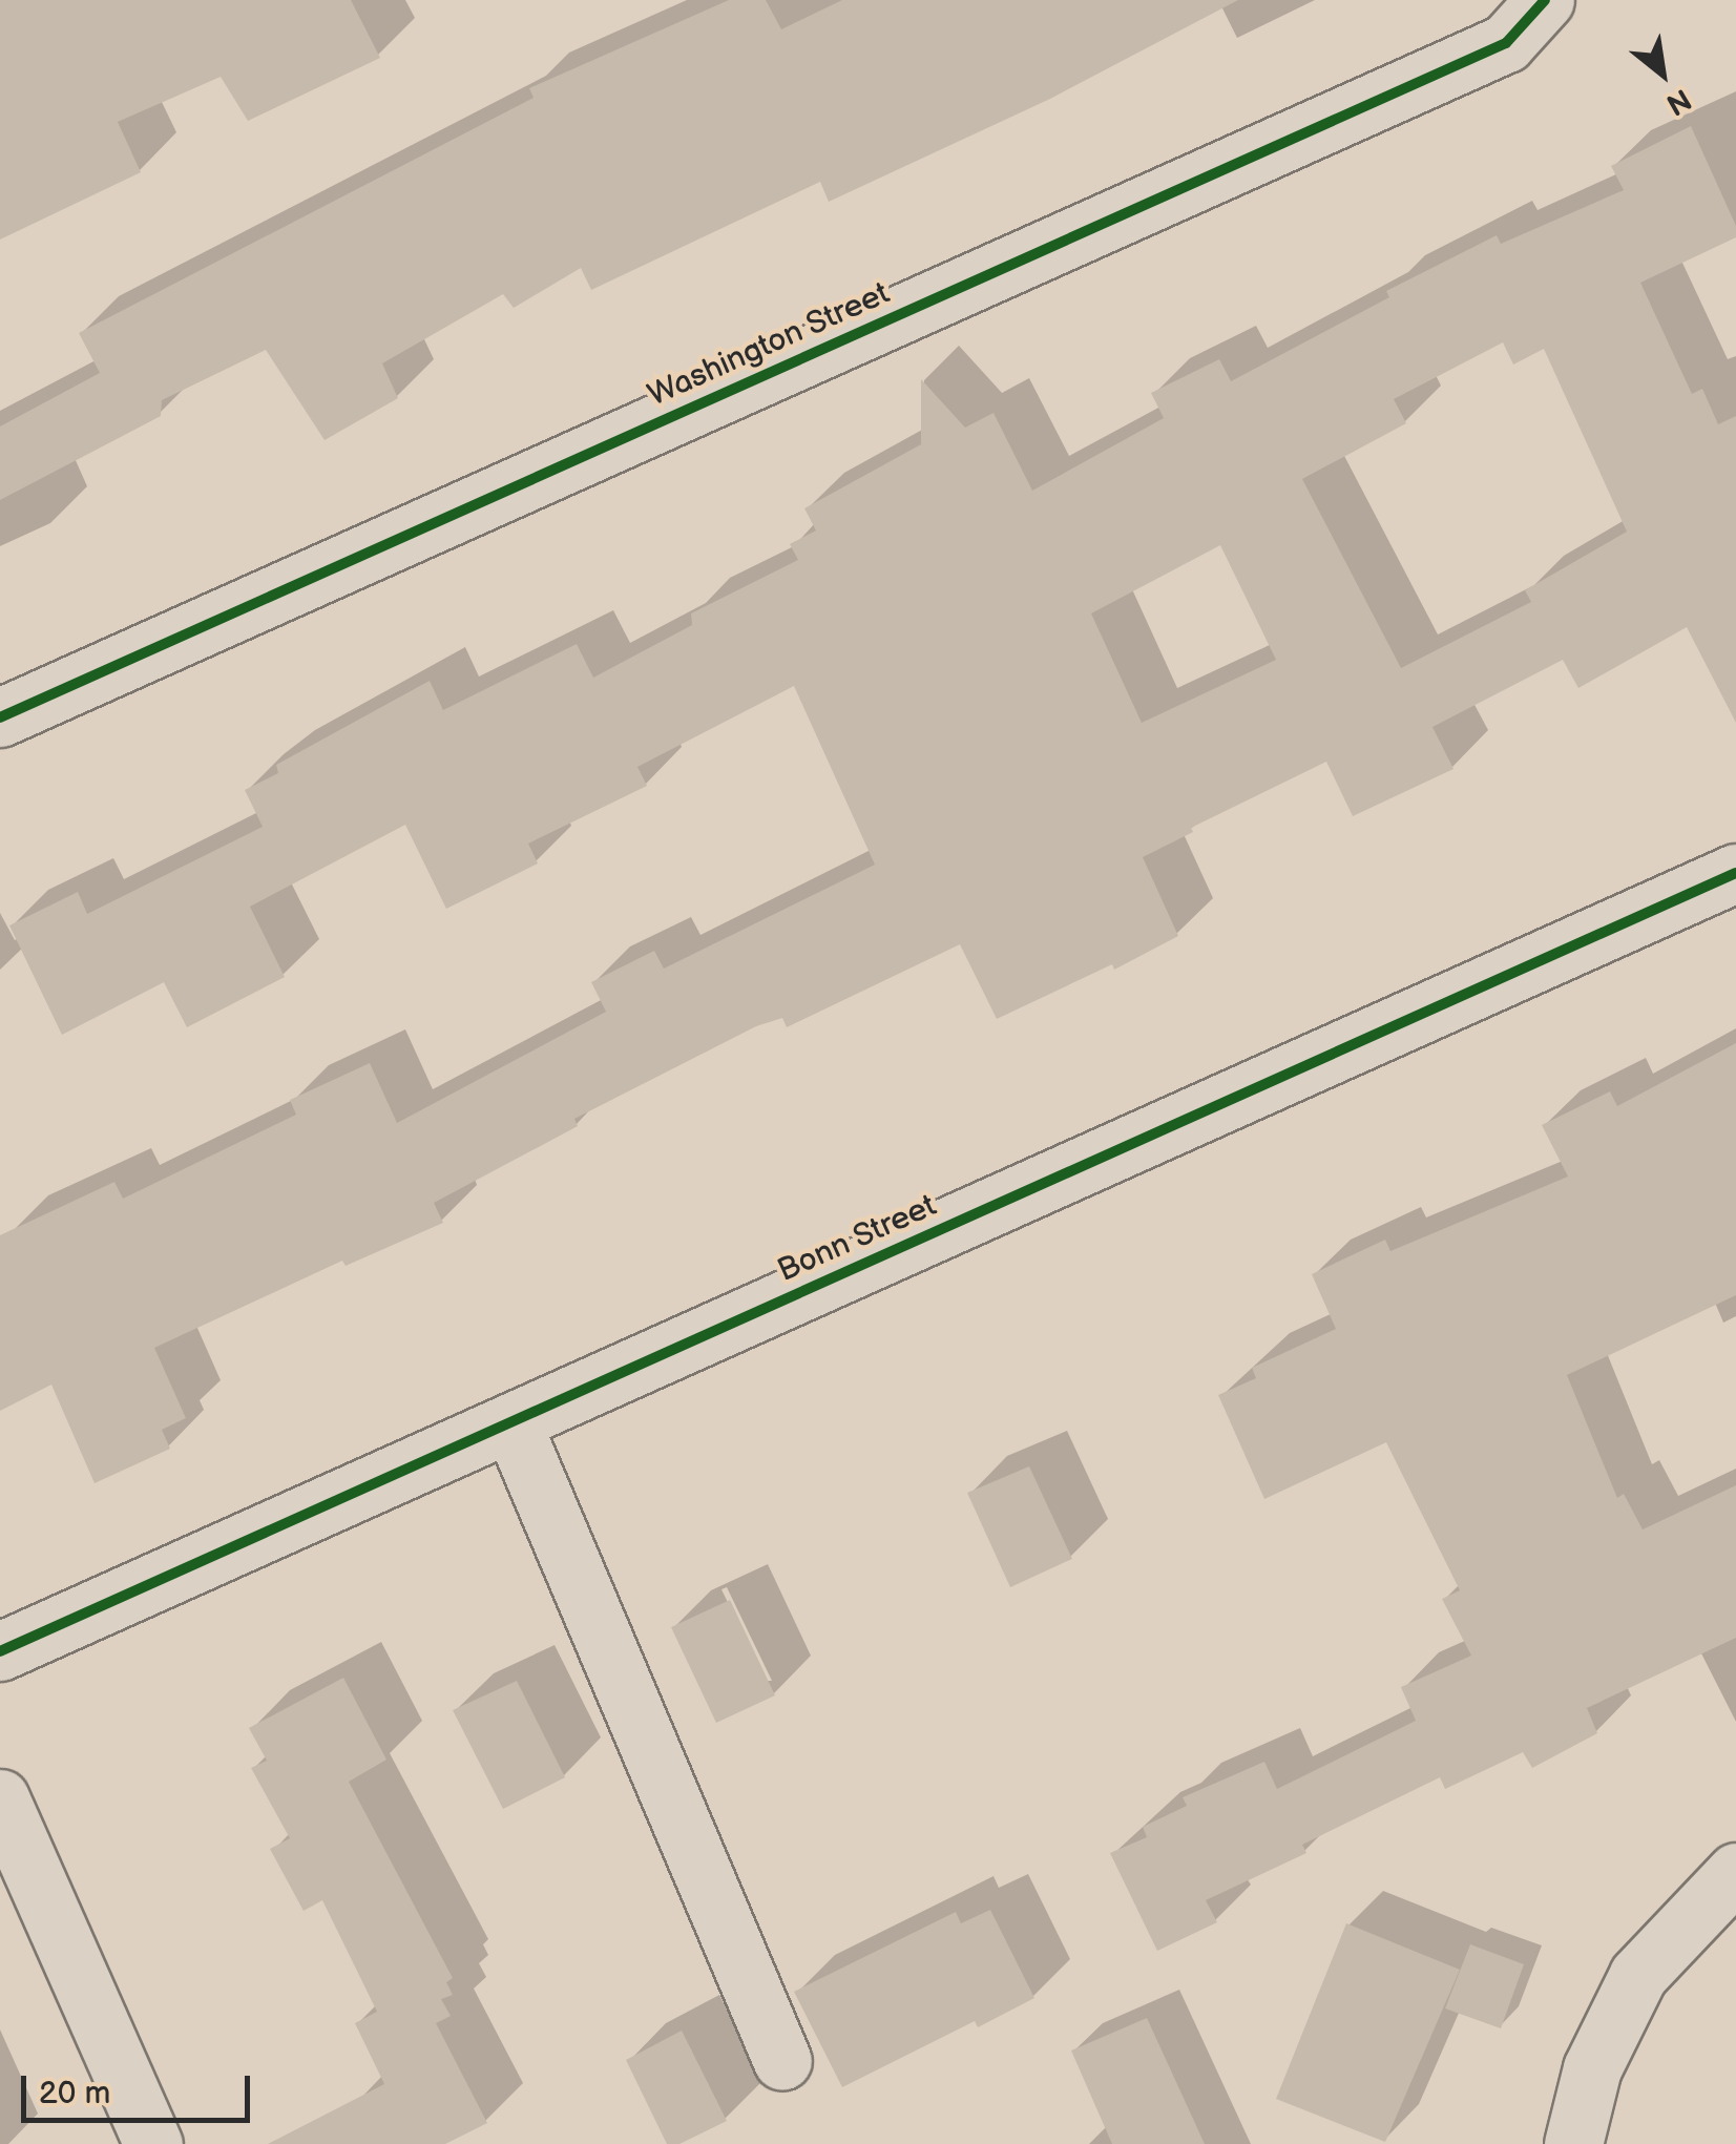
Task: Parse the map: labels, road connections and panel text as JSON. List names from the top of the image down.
{
  "streets": {
    "street": ["Washington Street", "Bonn Street"]
  },
  "scale_bar": "20 m",
  "north": "bottom right"
}
